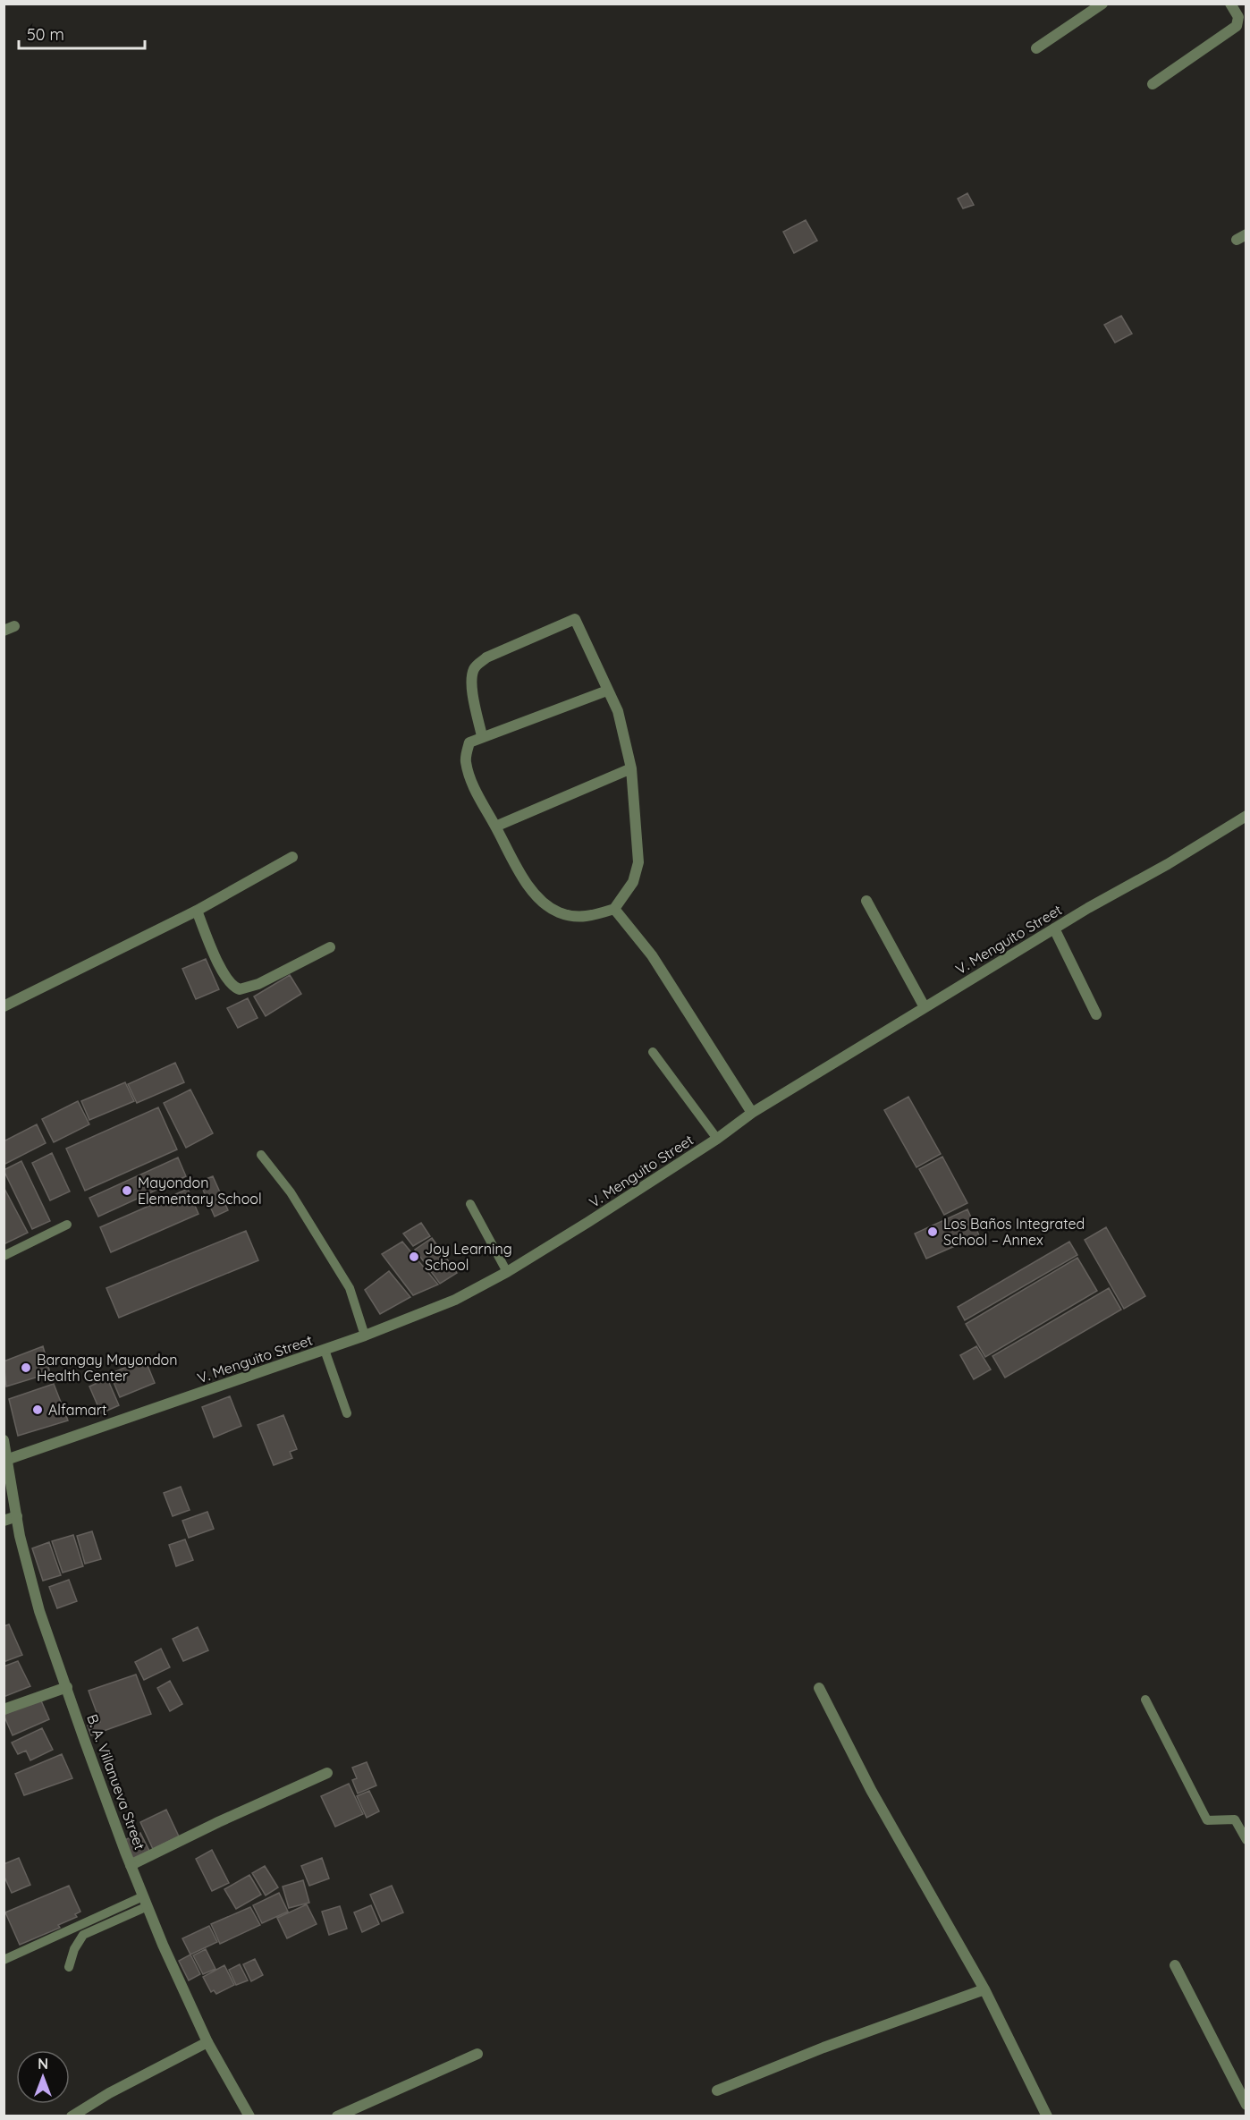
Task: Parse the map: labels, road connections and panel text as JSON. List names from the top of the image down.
{
  "streets": {
    "street": ["V. Menguito Street", "B. A. Villanueva Street"]
  },
  "crossings": [
    ["V. Menguito Street", "B. A. Villanueva Street"]
  ],
  "places": [
    "Mayondon Elementary School",
    "Los Baños Integrated School – Annex",
    "Joy Learning School",
    "Barangay Mayondon Health Center",
    "Alfamart"
  ],
  "scale_bar": "50 m",
  "north": "top"
}
